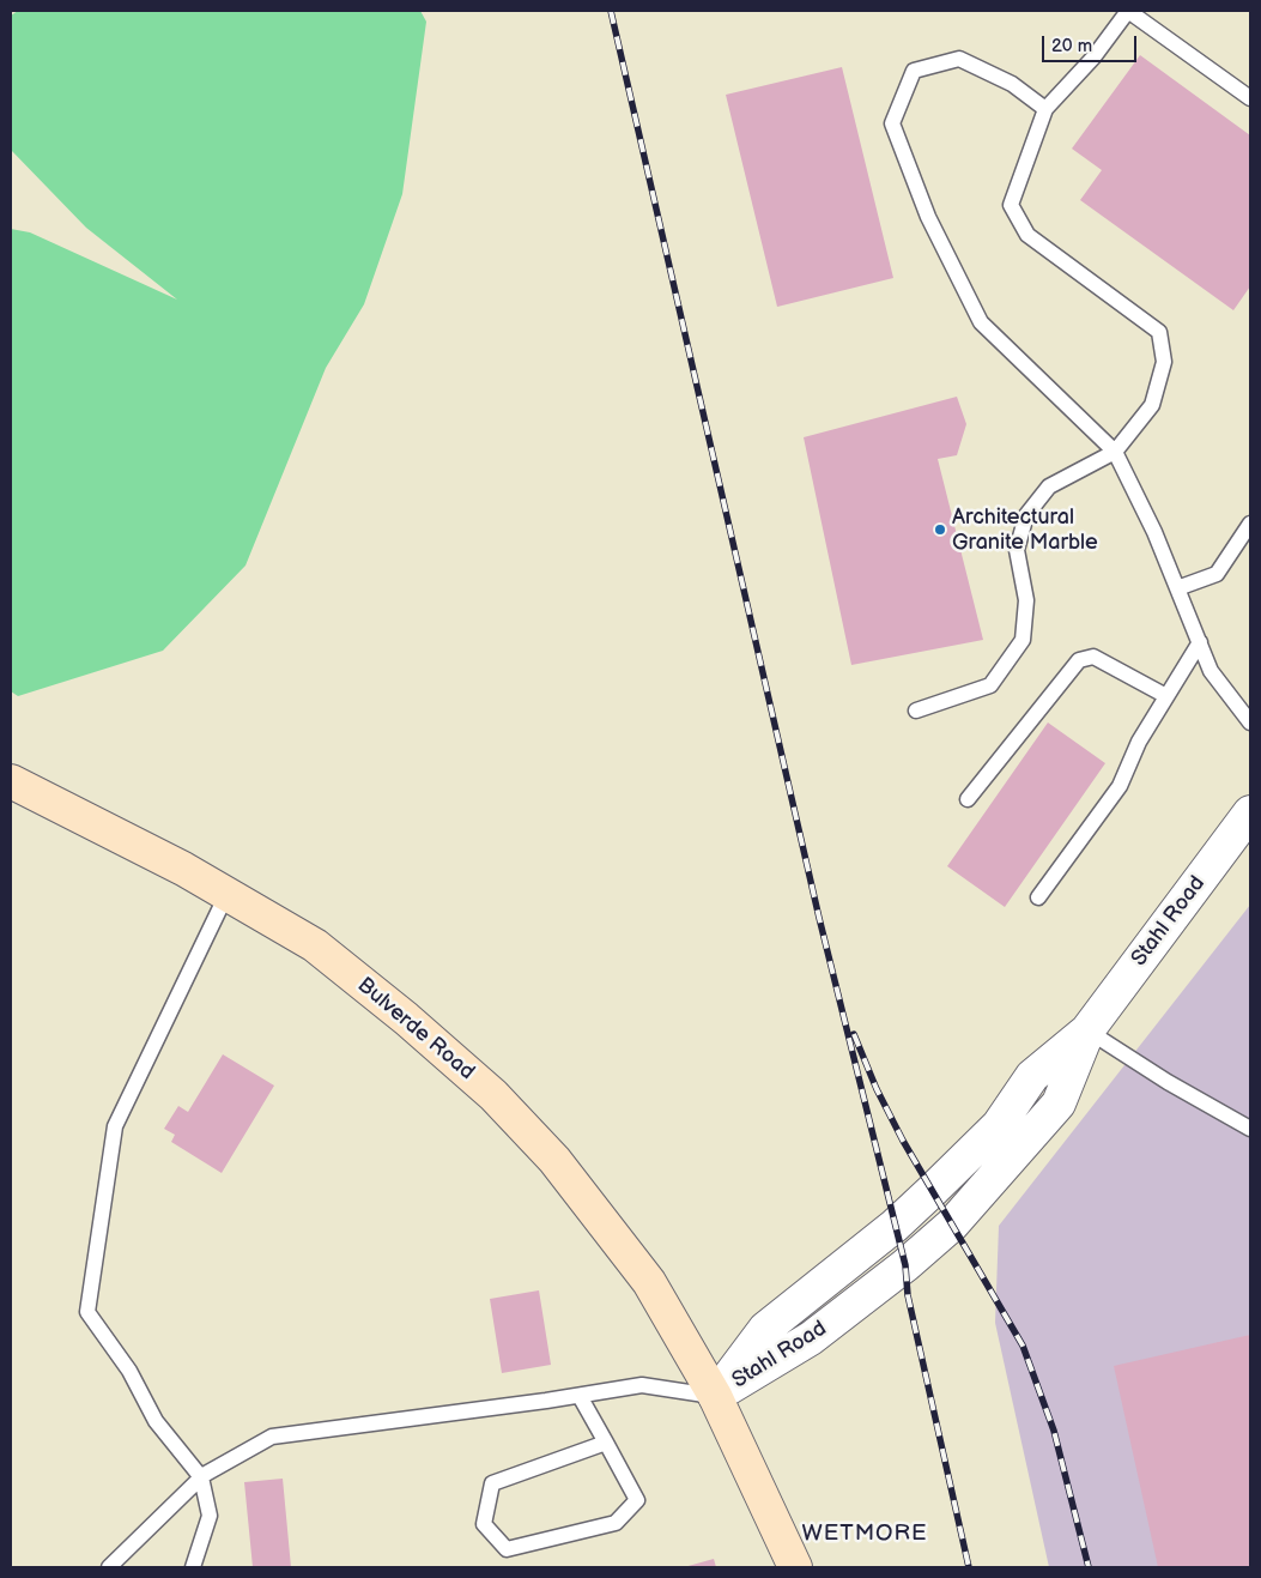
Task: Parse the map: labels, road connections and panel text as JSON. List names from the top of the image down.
{
  "streets": {
    "main road": ["Bulverde Road"],
    "street": ["Stahl Road"]
  },
  "crossings": [
    ["Stahl Road", "Bulverde Road"]
  ],
  "districts": ["WETMORE"],
  "places": ["Architectural Granite Marble"],
  "scale_bar": "20 m"
}
